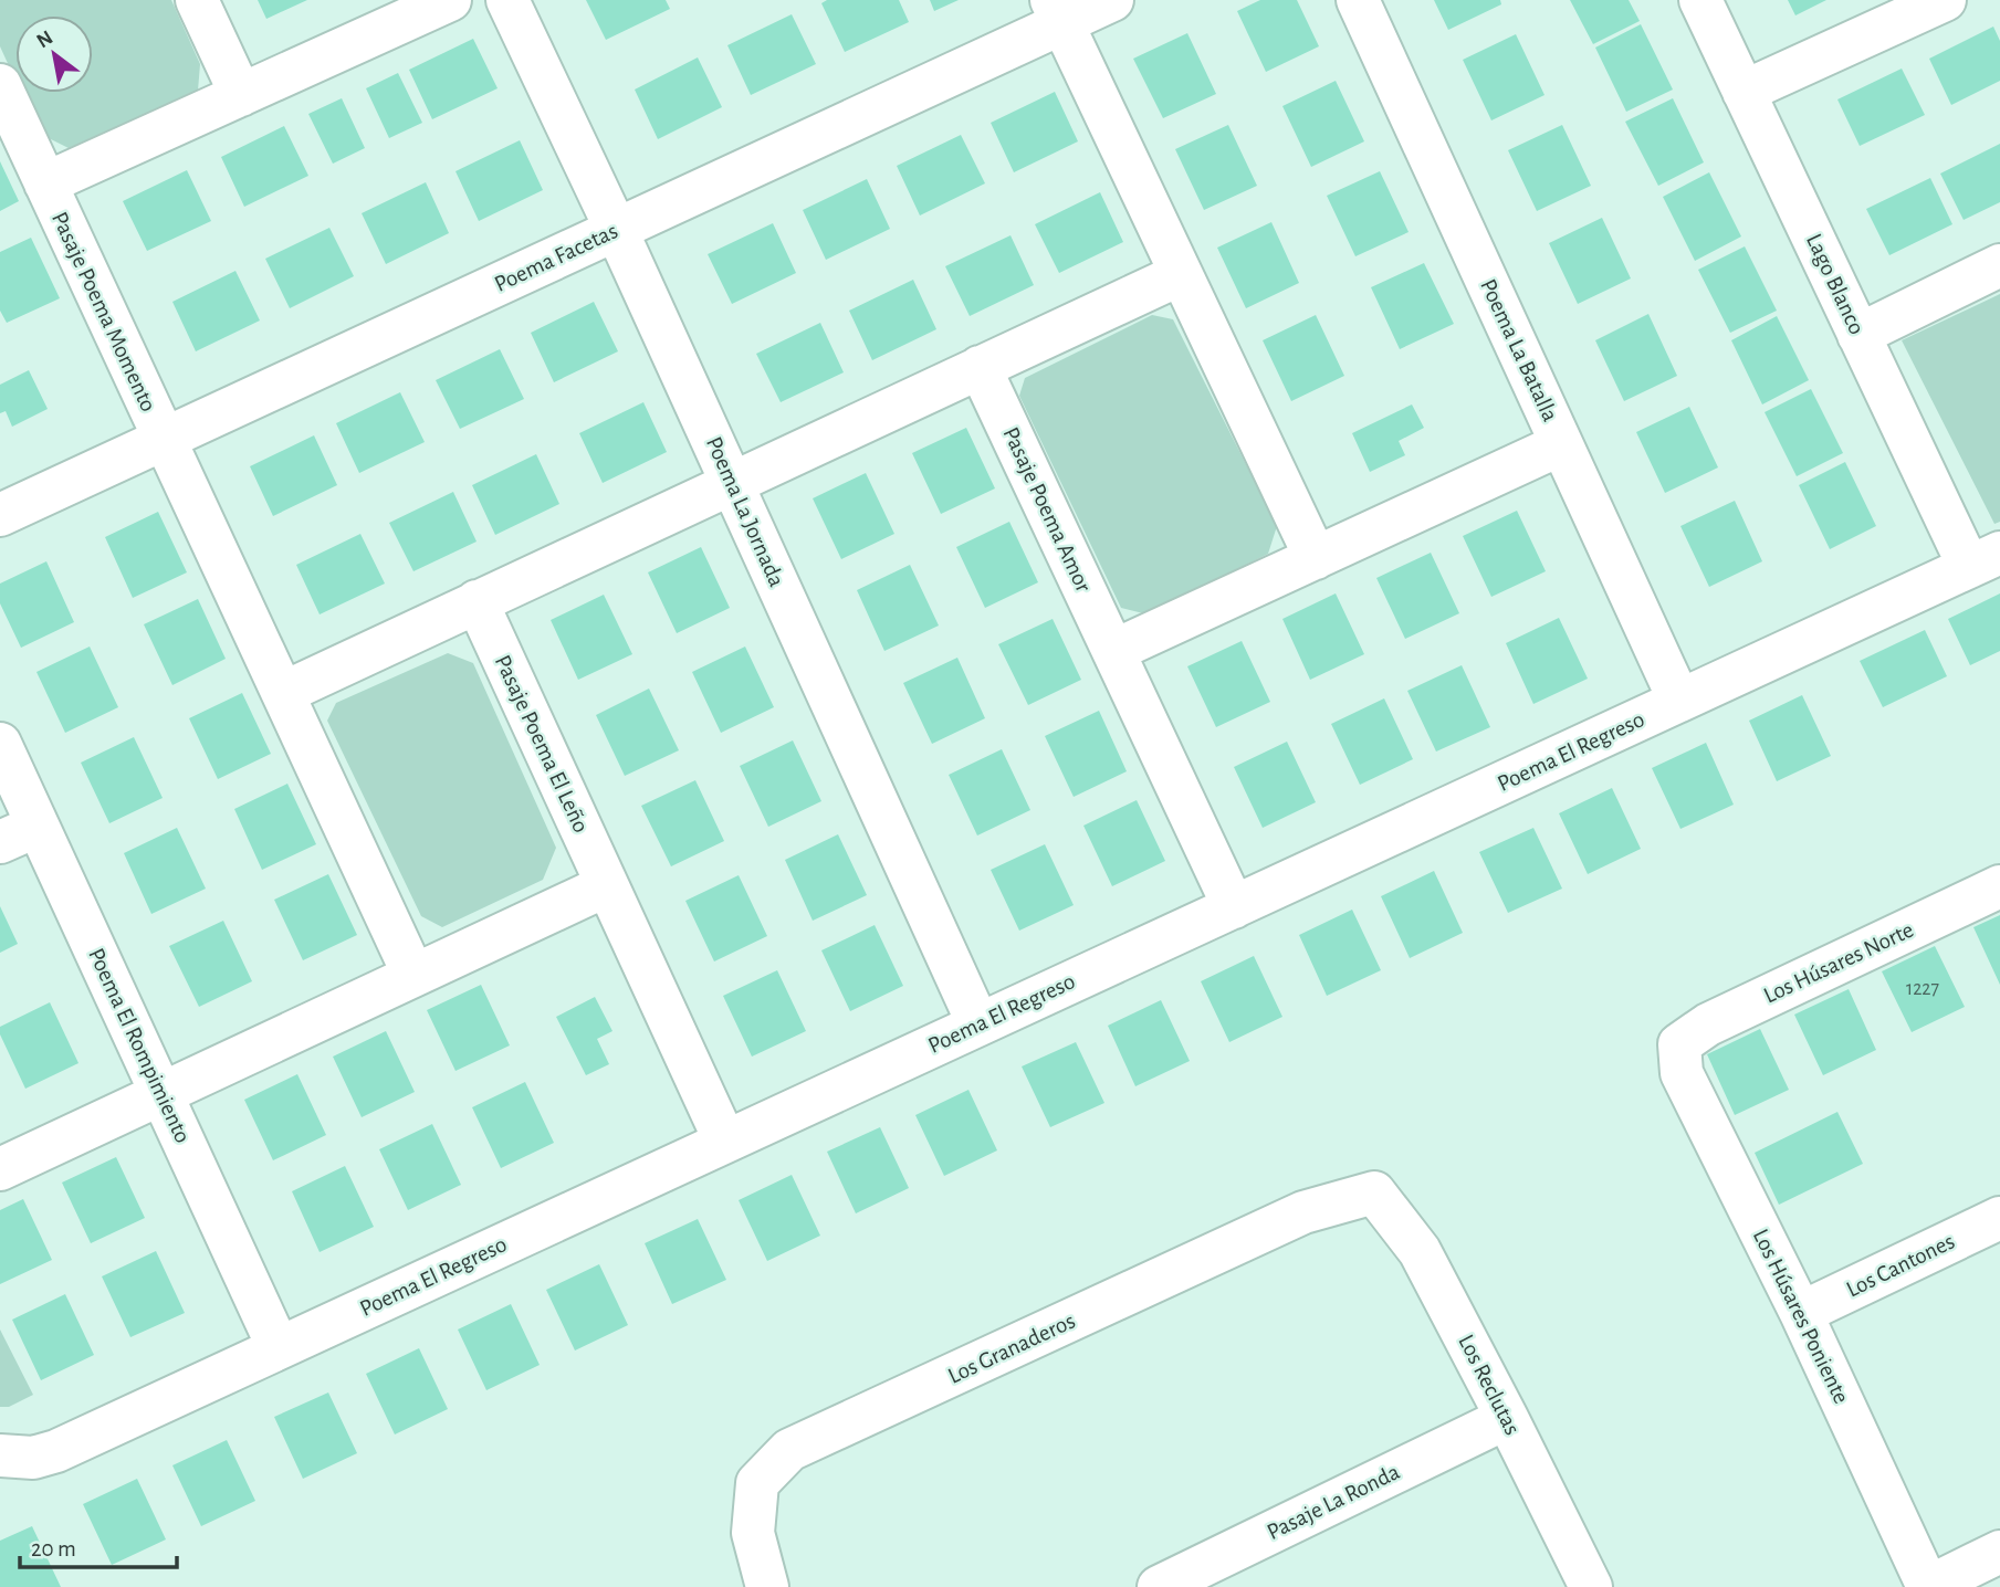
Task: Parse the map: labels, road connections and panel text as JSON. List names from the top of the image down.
{
  "streets": {
    "street": [
      "Poema Facetas",
      "Lago Blanco",
      "Pasaje Poema Momento",
      "Poema La Batalla",
      "Pasaje Poema Amor",
      "Poema La Jornada",
      "Pasaje Poema El Leño",
      "Poema El Regreso",
      "Los Húsares Norte",
      "Poema El Rompimiento",
      "Los Cantones",
      "Los Húsares Poniente",
      "Los Granaderos",
      "Los Reclutas",
      "Pasaje La Ronda"
    ]
  },
  "crossings": [
    ["Poema Facetas", "Pasaje Poema Momento"],
    ["Poema Facetas", "Poema La Jornada"],
    ["Lago Blanco", "Poema El Regreso"],
    ["Poema La Batalla", "Poema El Regreso"],
    ["Pasaje Poema Amor", "Poema El Regreso"],
    ["Poema La Jornada", "Poema El Regreso"],
    ["Pasaje Poema El Leño", "Poema El Regreso"],
    ["Poema El Regreso", "Poema El Rompimiento"],
    ["Los Húsares Norte", "Los Húsares Poniente"],
    ["Los Cantones", "Los Húsares Poniente"],
    ["Los Granaderos", "Los Reclutas"],
    ["Los Reclutas", "Pasaje La Ronda"]
  ],
  "house_numbers": ["1227"],
  "scale_bar": "20 m",
  "north": "top left"
}
